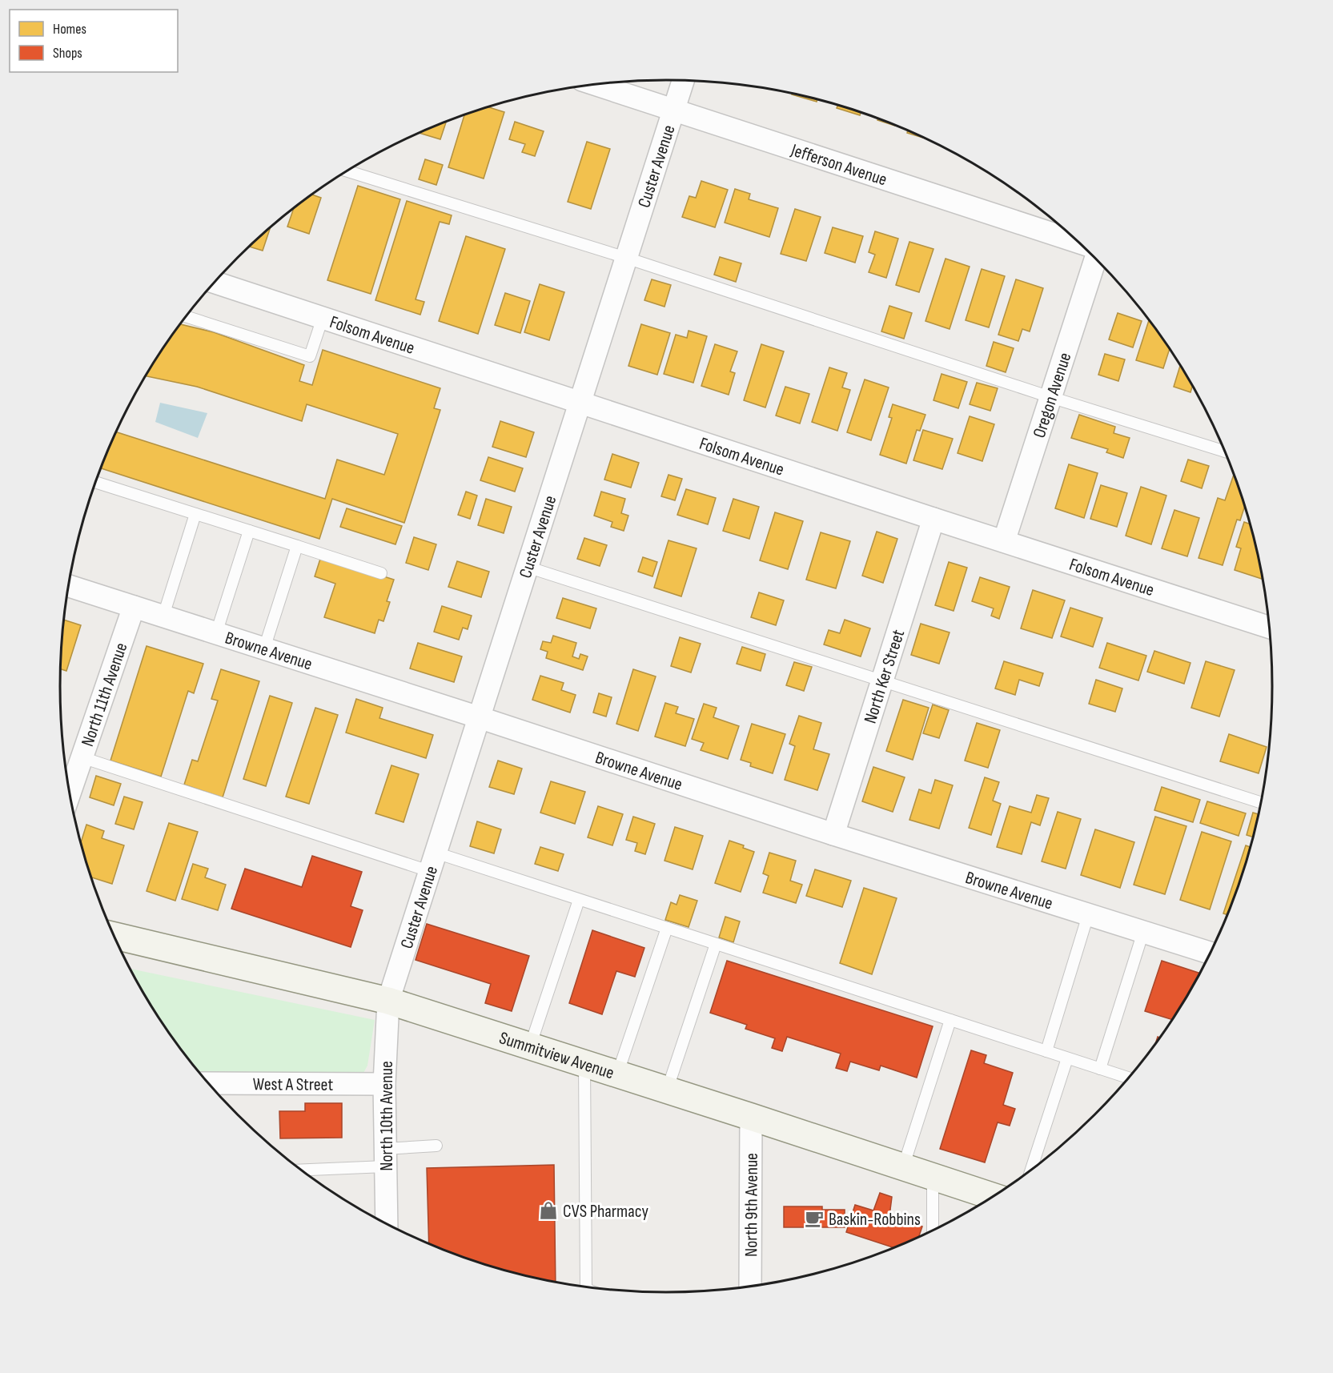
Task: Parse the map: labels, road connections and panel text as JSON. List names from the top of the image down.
{
  "streets": {
    "main road": ["Summitview Avenue"],
    "street": [
      "Jefferson Avenue",
      "Custer Avenue",
      "Folsom Avenue",
      "Oregon Avenue",
      "Browne Avenue",
      "North Ker Street",
      "North 11th Avenue",
      "West A Street",
      "North 10th Avenue",
      "North 9th Avenue"
    ]
  },
  "crossings": [
    ["Jefferson Avenue", "Custer Avenue"],
    ["Custer Avenue", "Folsom Avenue"],
    ["Custer Avenue", "Browne Avenue"],
    ["Custer Avenue", "Summitview Avenue"],
    ["Custer Avenue", "North 10th Avenue"],
    ["Folsom Avenue", "Oregon Avenue"],
    ["Folsom Avenue", "North Ker Street"],
    ["Browne Avenue", "North Ker Street"],
    ["Browne Avenue", "North 11th Avenue"],
    ["Summitview Avenue", "North 10th Avenue"],
    ["Summitview Avenue", "North 9th Avenue"],
    ["West A Street", "North 10th Avenue"]
  ],
  "places": {
    "shop": ["CVS Pharmacy"],
    "cafe": ["Baskin-Robbins"]
  },
  "legend": ["Homes", "Shops"]
}
